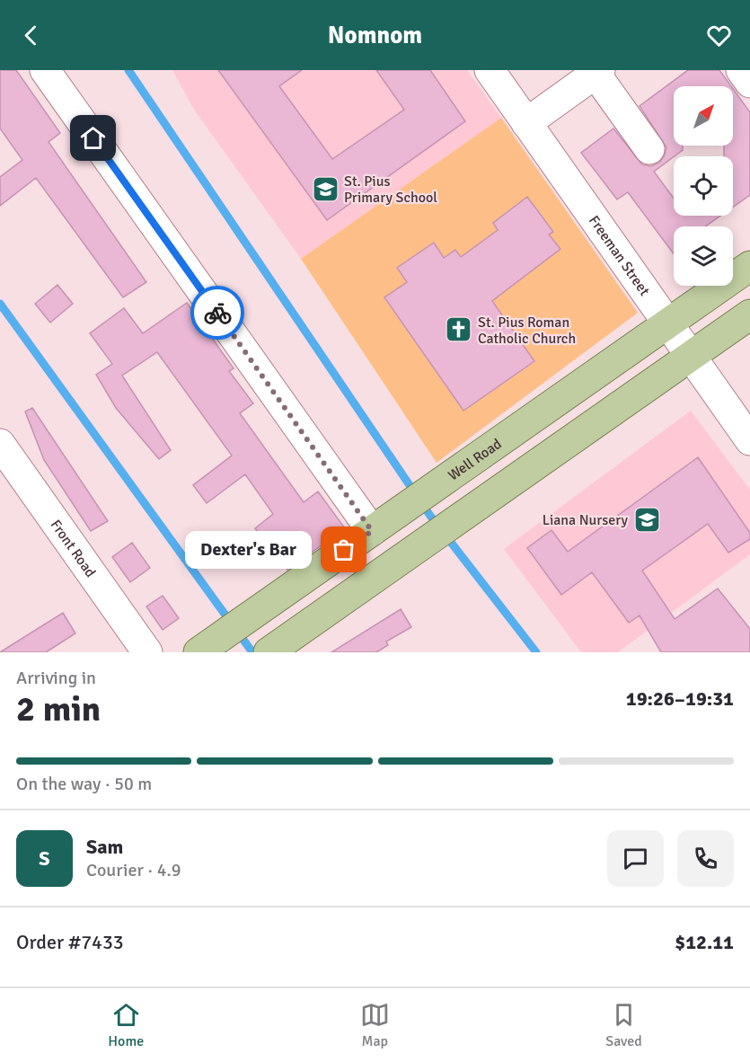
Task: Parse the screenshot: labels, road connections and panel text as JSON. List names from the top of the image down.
{
  "streets": {
    "main road": ["Well Road"],
    "street": ["Freeman Street", "Front Road"]
  },
  "crossings": [
    ["Freeman Street", "Well Road"]
  ],
  "places": {
    "school or university": ["St. Pius Primary School", "Liana Nursery"],
    "church": ["St. Pius Roman Catholic Church"],
    "other": ["Dexter's Bar"]
  },
  "north": "top right",
  "page": {
    "header": "Nomnom",
    "bubble": "Dexter's Bar",
    "heading": ["2 min", "Arriving in", "19:26–19:31"],
    "panel": [
      "Sam",
      "Courier · 4.9",
      "Order #7433",
      "$12.11"
    ],
    "bar": "On the way · 50 m",
    "round": "S",
    "tabs": ["Home", "Map", "Saved"]
  }
}
